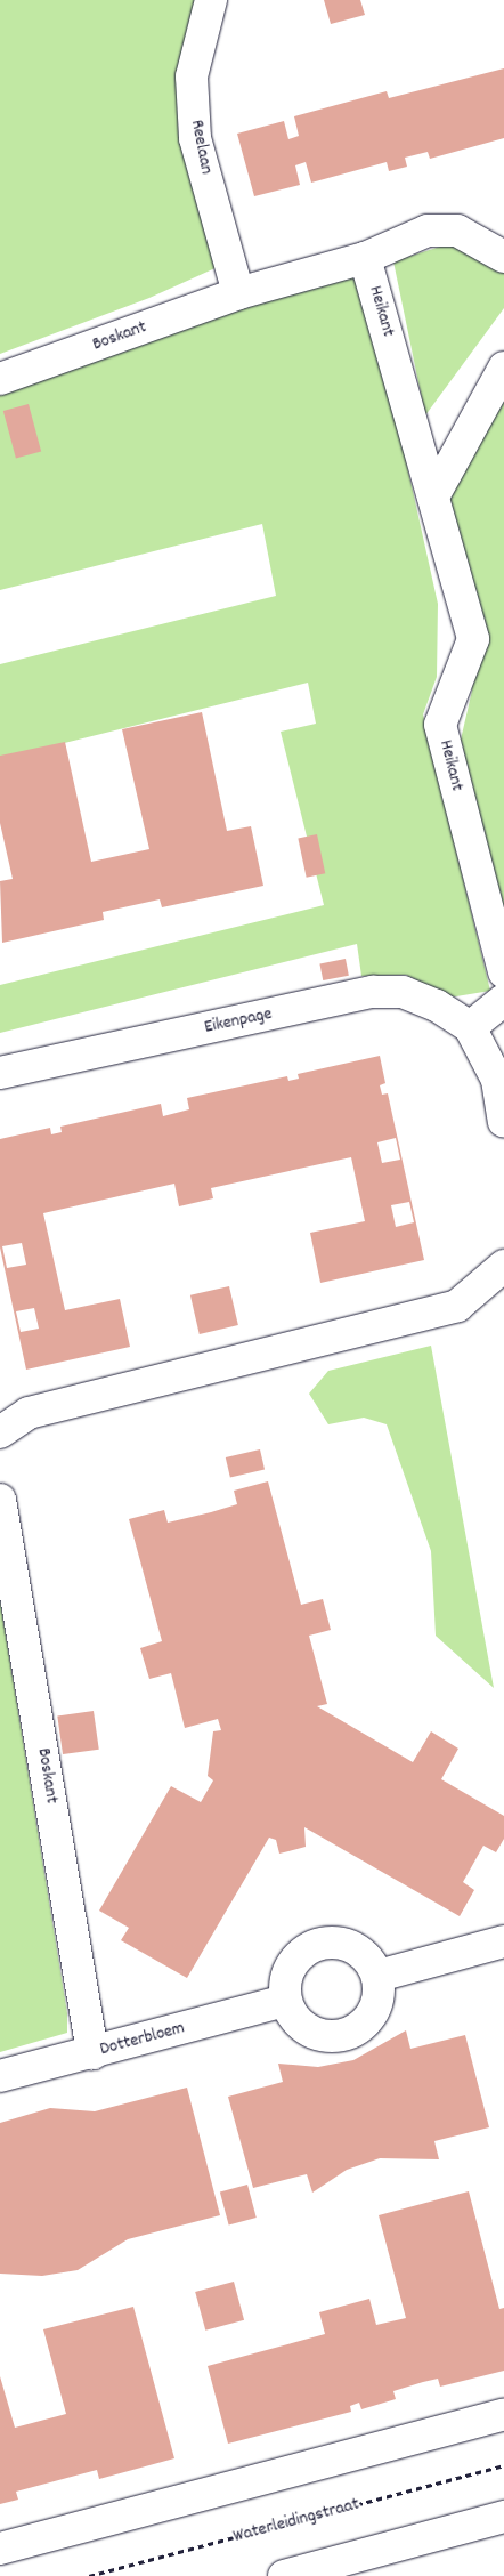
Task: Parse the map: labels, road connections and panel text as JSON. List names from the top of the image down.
{
  "streets": {
    "street": [
      "Reelaan",
      "Heikant",
      "Boskant",
      "Eikenpage",
      "Dotterbloem"
    ],
    "path": ["Waterleidingstraat"]
  },
  "crossings": [
    ["Reelaan", "Boskant"],
    ["Boskant", "Dotterbloem"]
  ]
}
